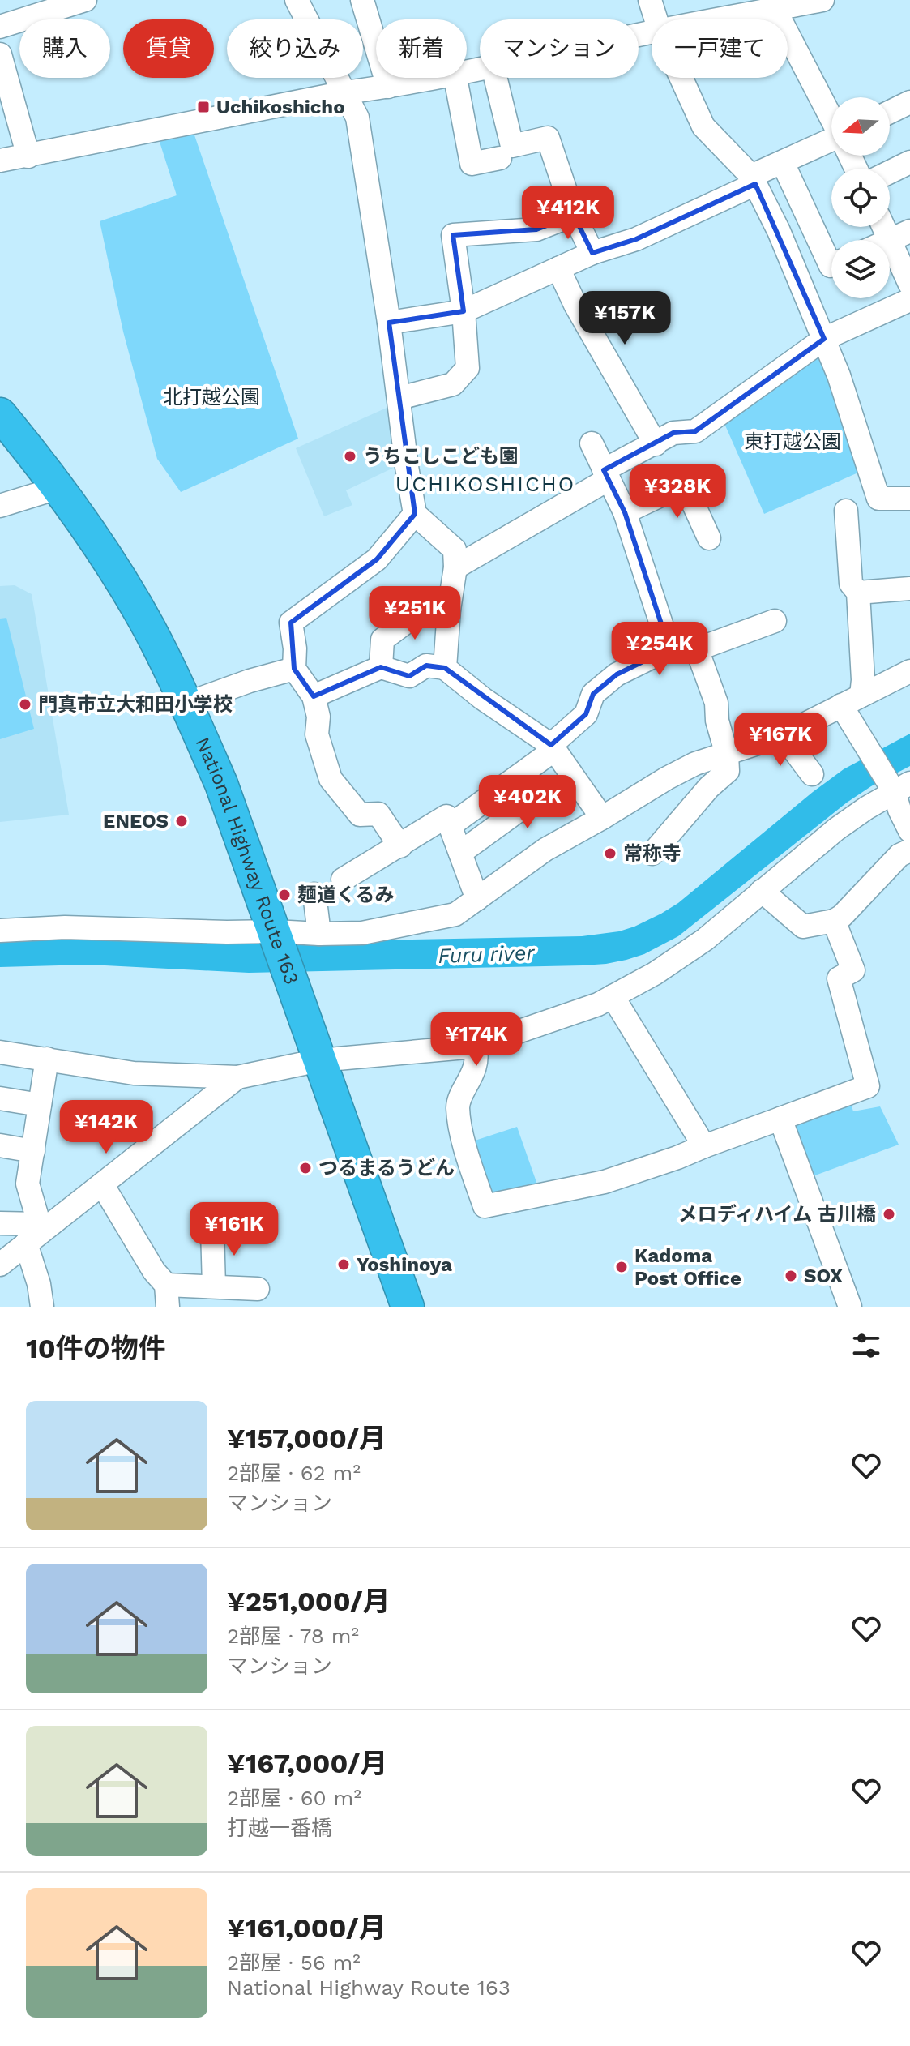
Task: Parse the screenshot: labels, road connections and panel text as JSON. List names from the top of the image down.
{
  "streets": {
    "highway": ["National Highway Route 163"]
  },
  "districts": ["UCHIKOSHICHO"],
  "water": ["Furu river"],
  "parks": ["北打越公園", "東打越公園"],
  "places": {
    "transit": ["Uchikoshicho"],
    "other": [
      "うちこしこども園",
      "門真市立大和田小学校",
      "ENEOS",
      "常称寺",
      "麺道くるみ",
      "つるまるうどん",
      "メロディハイム 古川橋",
      "Yoshinoya",
      "Kadoma Post Office",
      "SOX"
    ]
  },
  "north": "left",
  "page": {
    "chip": [
      "購入",
      "賃貸",
      "絞り込み",
      "新着",
      "マンション",
      "一戸建て"
    ],
    "price": [
      "¥412K",
      "¥157K",
      "¥328K",
      "¥251K",
      "¥254K",
      "¥167K",
      "¥402K",
      "¥174K",
      "¥142K",
      "¥161K"
    ],
    "heading": "10件の物件",
    "list": [
      {
        "name": "¥157,000/月",
        "note": "2部屋 · 62 m² · マンション"
      },
      {
        "name": "¥251,000/月",
        "note": "2部屋 · 78 m² · マンション"
      },
      {
        "name": "¥167,000/月",
        "note": "2部屋 · 60 m² · 打越一番橋"
      },
      {
        "name": "¥161,000/月",
        "note": "2部屋 · 56 m² · National Highway Route 163"
      }
    ]
  }
}
